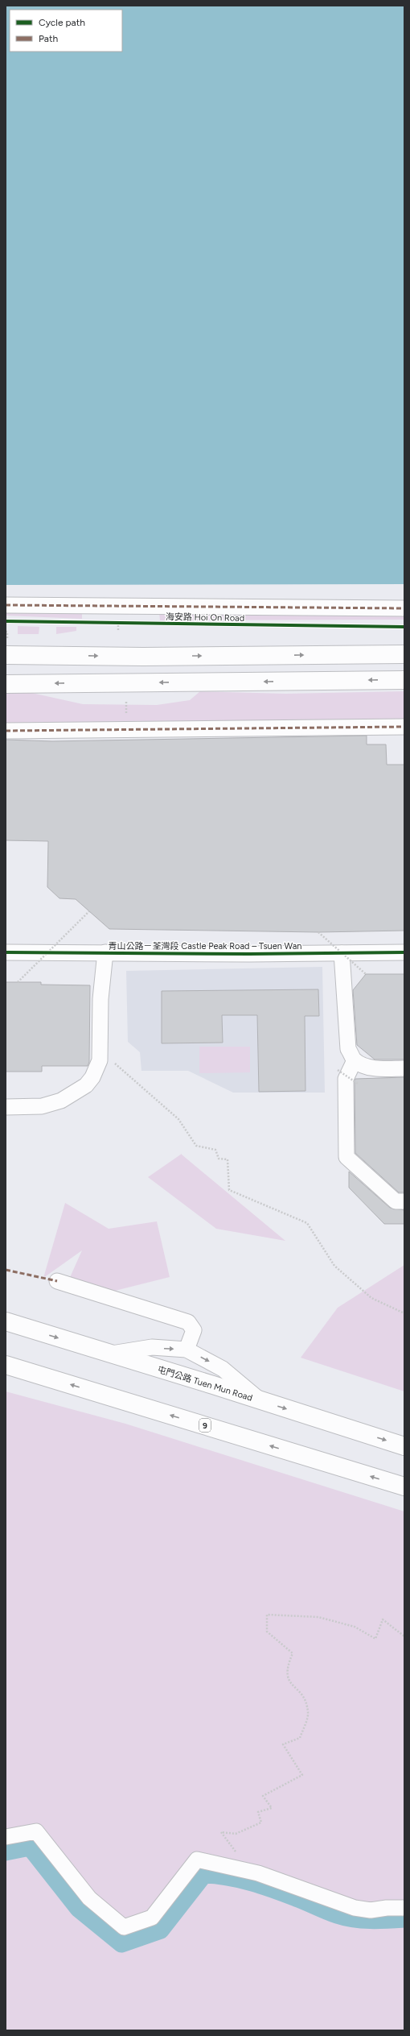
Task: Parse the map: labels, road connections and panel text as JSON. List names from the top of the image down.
{
  "streets": {
    "main road": ["屯門公路 Tuen Mun Road", "9"],
    "street": ["青山公路－荃灣段 Castle Peak Road – Tsuen Wan"],
    "cycle path": ["海安路 Hoi On Road"]
  },
  "legend": ["Cycle path", "Path"]
}
